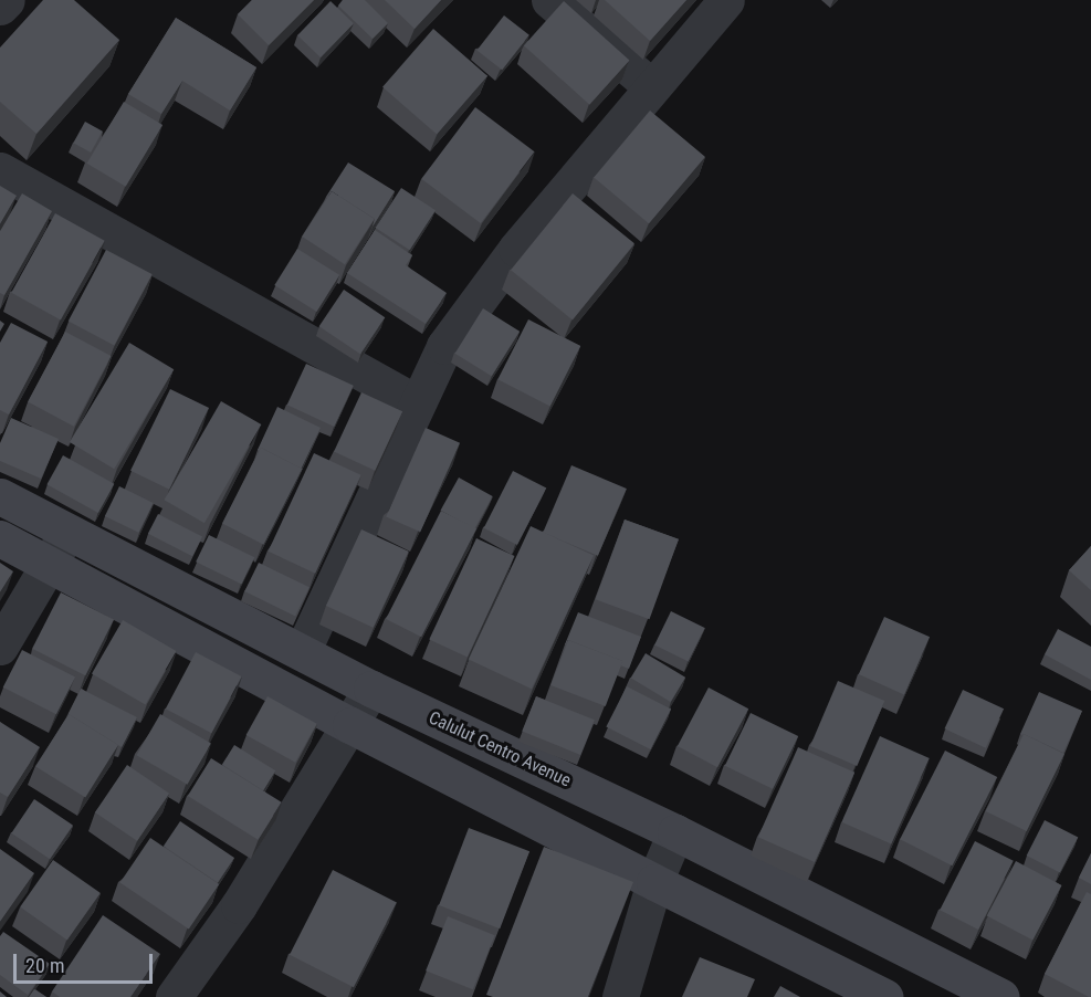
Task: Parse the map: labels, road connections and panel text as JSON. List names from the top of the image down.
{
  "streets": {
    "main road": ["Calulut Centro Avenue"]
  },
  "scale_bar": "20 m"
}
